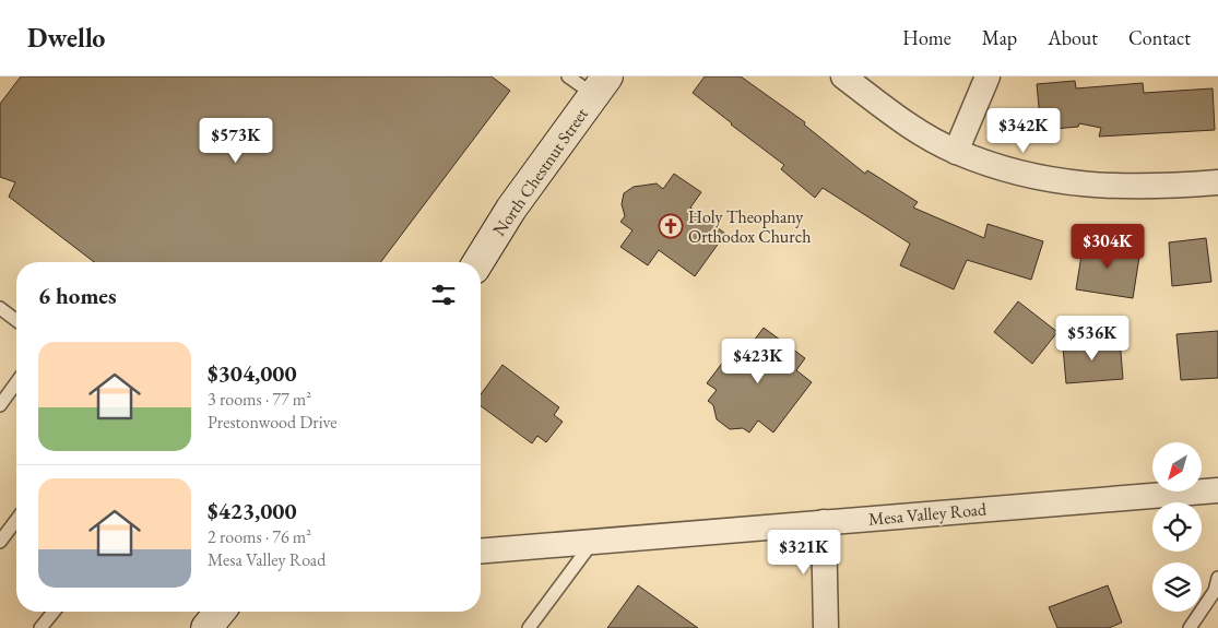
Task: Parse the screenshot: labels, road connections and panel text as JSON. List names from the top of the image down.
{
  "streets": {
    "main road": ["North Chestnut Street"],
    "street": ["Mesa Valley Road"]
  },
  "places": {
    "church": ["Holy Theophany Orthodox Church"]
  },
  "north": "bottom left",
  "page": {
    "header": "Dwello",
    "nav": [
      "Home",
      "Map",
      "About",
      "Contact"
    ],
    "price": [
      "$342K",
      "$573K",
      "$304K",
      "$536K",
      "$423K",
      "$321K"
    ],
    "heading": "6 homes",
    "list": [
      {
        "name": "$304,000",
        "note": "3 rooms · 77 m² · Prestonwood Drive"
      },
      {
        "name": "$423,000",
        "note": "2 rooms · 76 m² · Mesa Valley Road"
      }
    ]
  }
}
